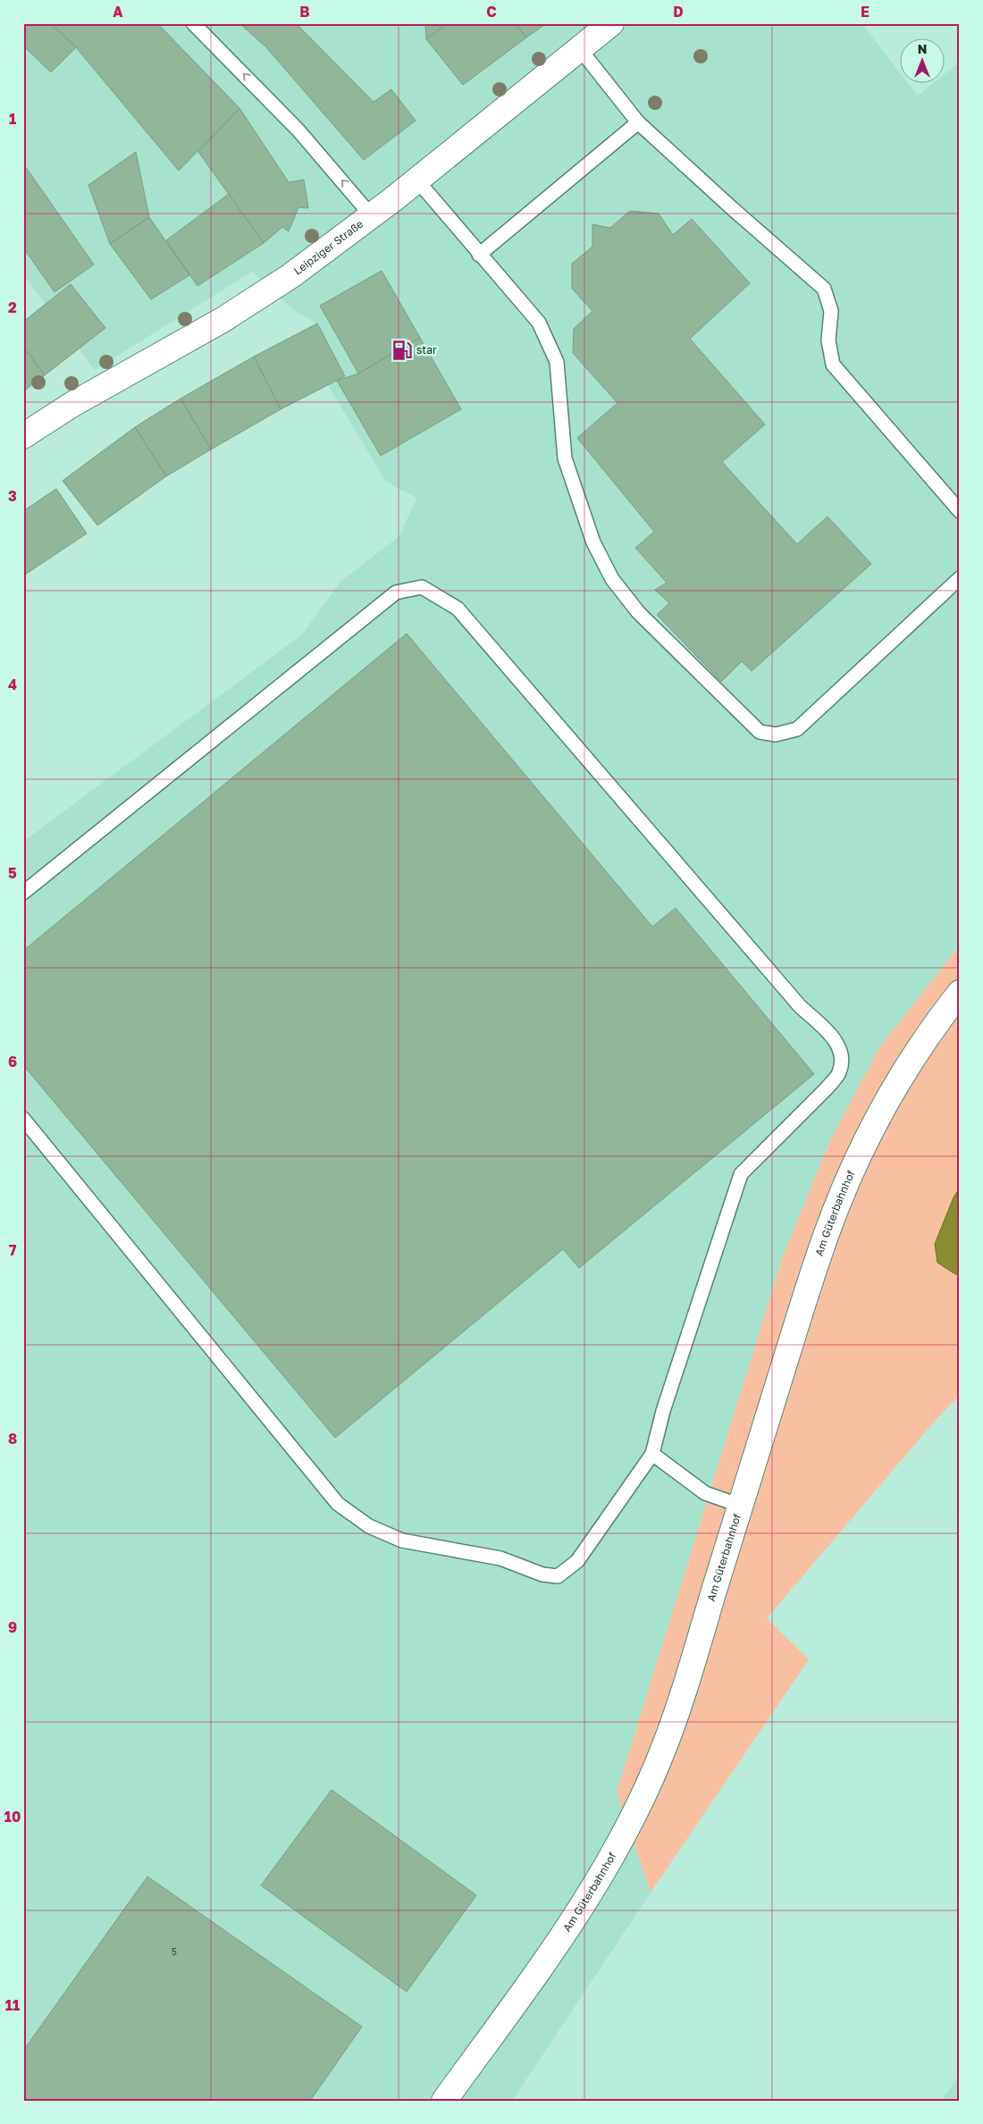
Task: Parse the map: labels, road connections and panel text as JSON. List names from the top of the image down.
{
  "streets": {
    "street": ["Leipziger Straße", "Am Güterbahnhof"]
  },
  "places": {
    "fuel station": ["star"]
  },
  "house_numbers": ["5"],
  "north": "top",
  "grid": {
    "columns": [
      "A",
      "B",
      "C",
      "D",
      "E"
    ],
    "rows": [
      "1",
      "2",
      "3",
      "4",
      "5",
      "6",
      "7",
      "8",
      "9",
      "10",
      "11"
    ]
  }
}
